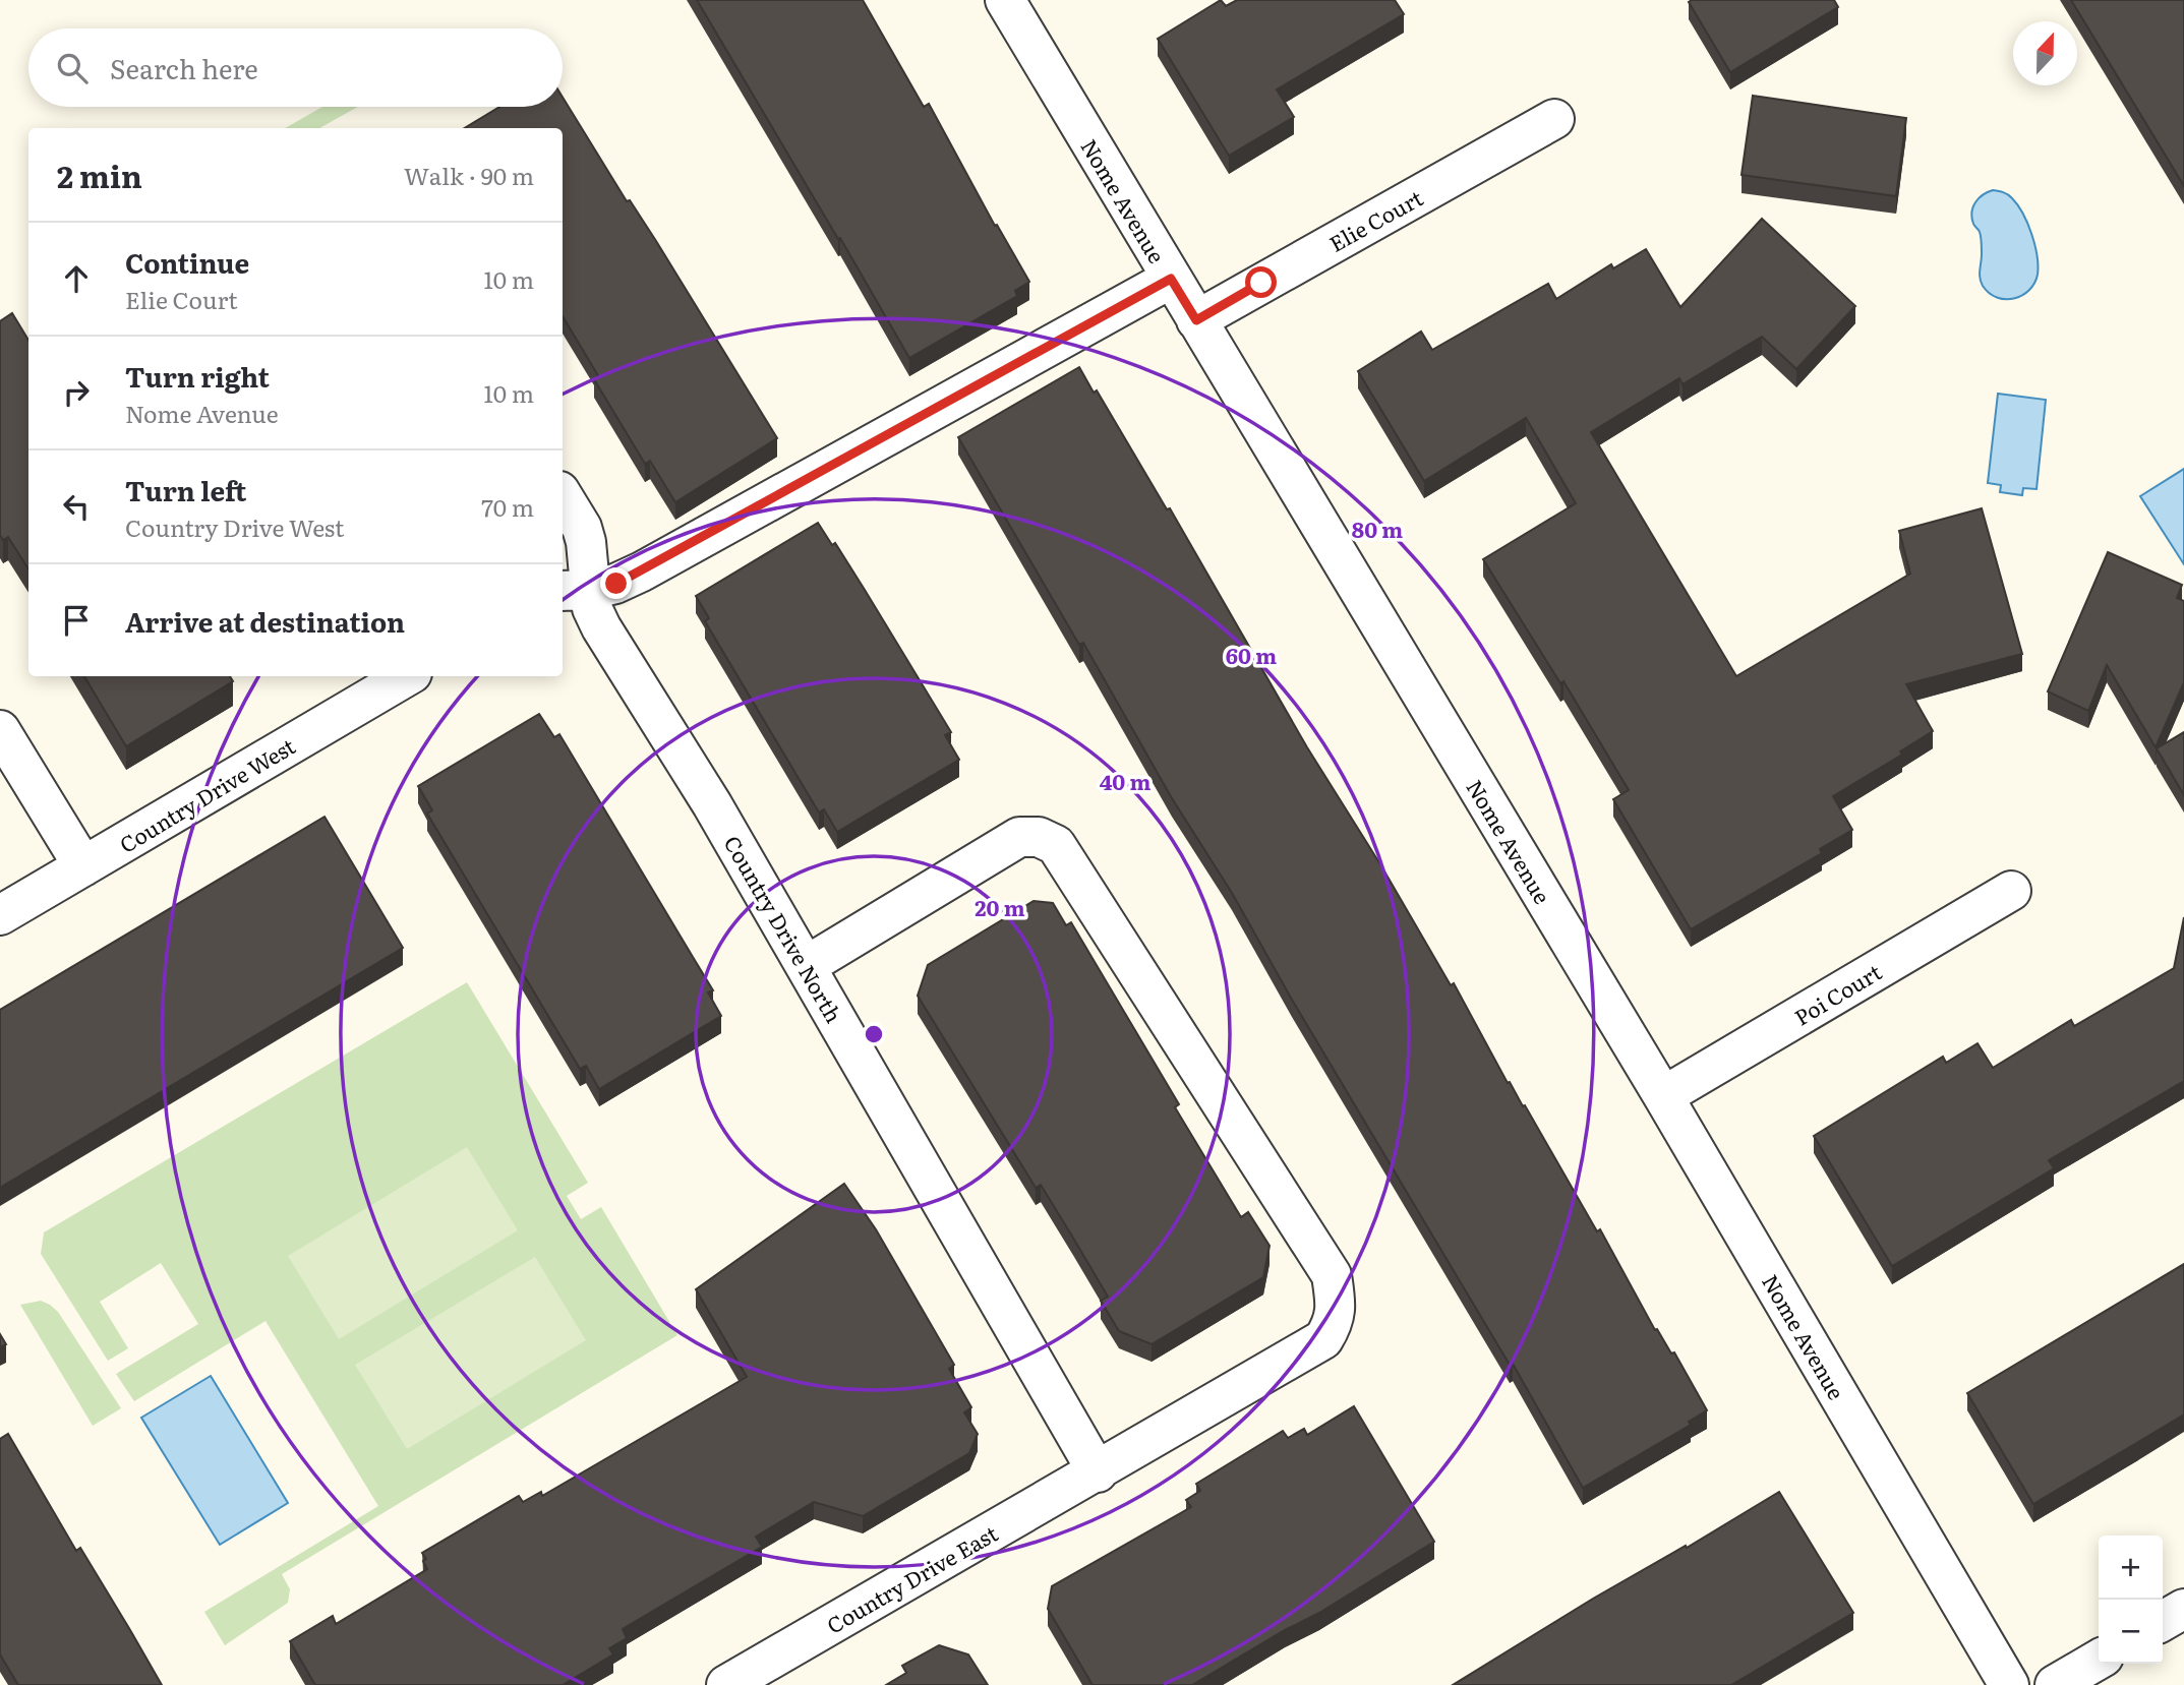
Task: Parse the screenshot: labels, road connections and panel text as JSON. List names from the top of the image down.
{
  "streets": {
    "street": [
      "Nome Avenue",
      "Elie Court",
      "Country Drive West",
      "Country Drive North",
      "Poi Court",
      "Country Drive East"
    ]
  },
  "crossings": [
    ["Nome Avenue", "Elie Court"],
    ["Nome Avenue", "Poi Court"],
    ["Country Drive North", "Country Drive East"]
  ],
  "north": "top",
  "page": {
    "search": "Search here",
    "heading": ["2 min", "Walk · 90 m"],
    "list": [
      ["Continue", "Elie Court", "10 m"],
      ["Turn right", "Nome Avenue", "10 m"],
      ["Turn left", "Country Drive West", "70 m"],
      "Arrive at destination"
    ],
    "map_buttons": ["+", "−"]
  },
  "rings": [
    "80 m",
    "60 m",
    "40 m",
    "20 m"
  ]
}
